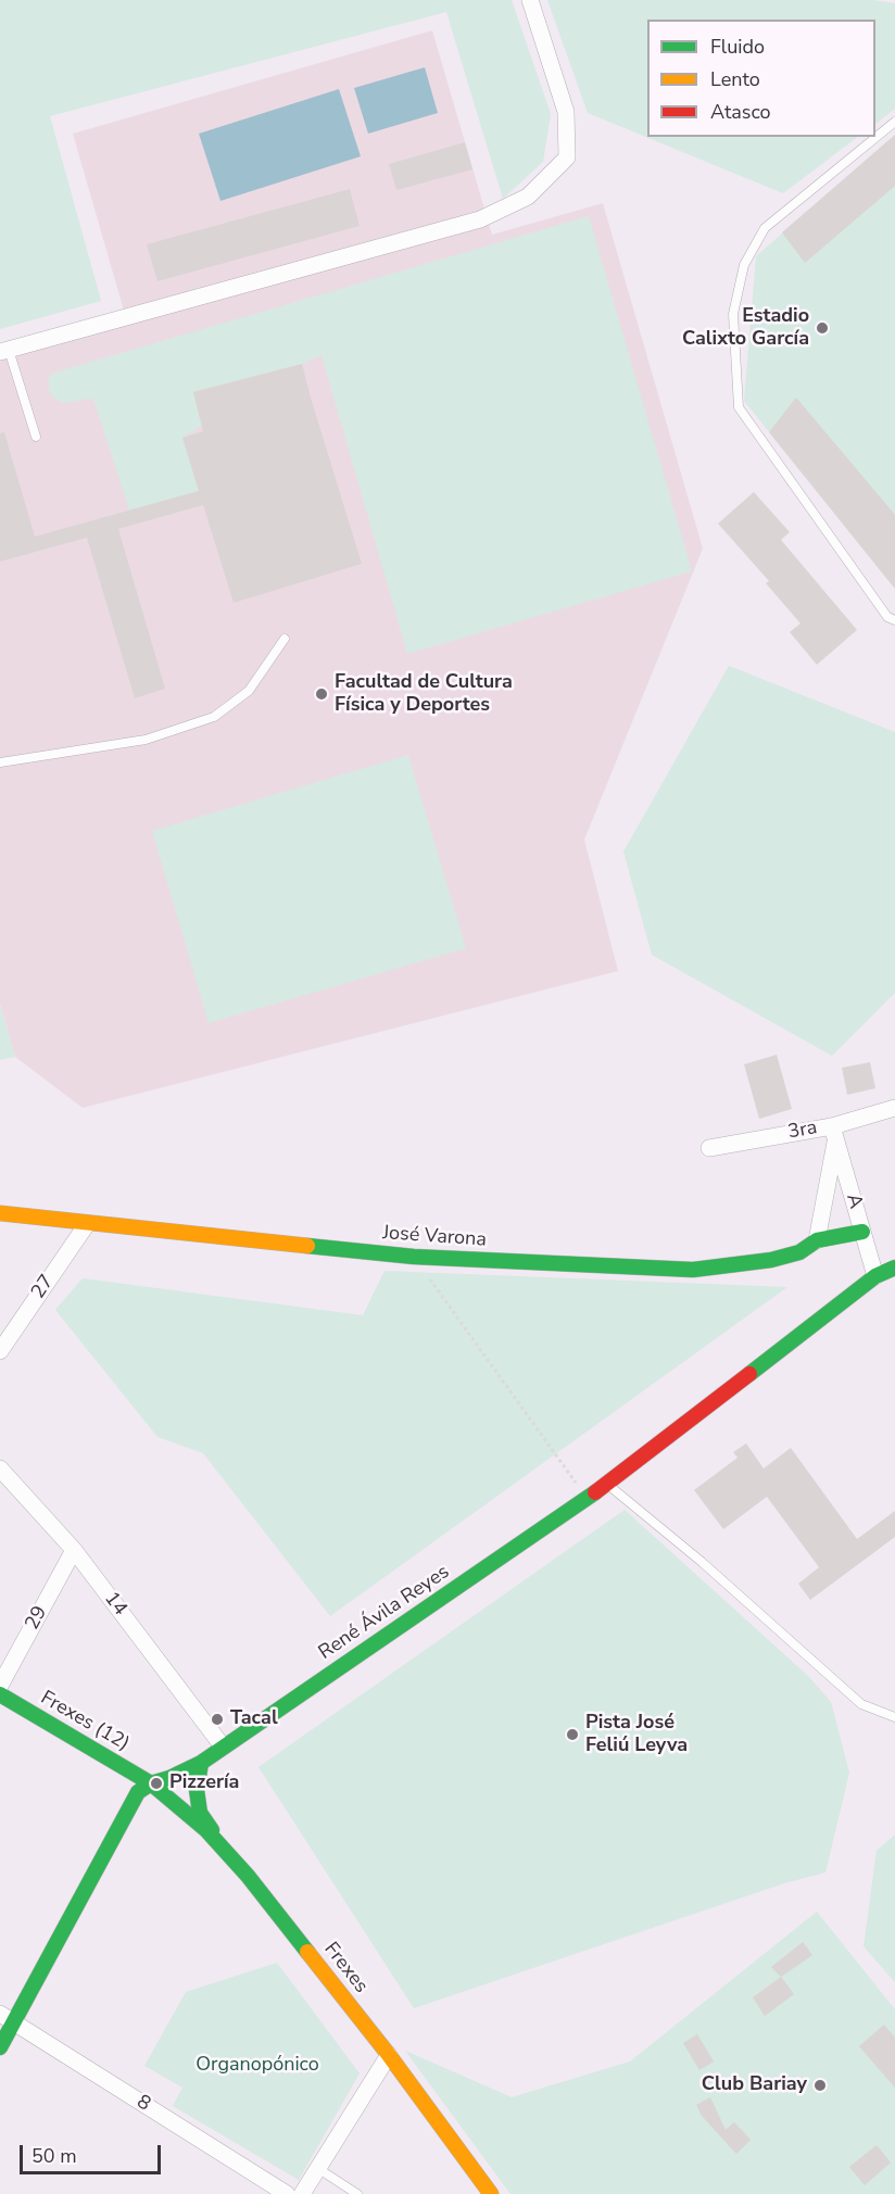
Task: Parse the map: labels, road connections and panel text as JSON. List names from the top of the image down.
{
  "streets": {
    "street": [
      "3ra",
      "A",
      "José Varona",
      "27",
      "14",
      "René Ávila Reyes",
      "29",
      "Frexes (12)",
      "Frexes",
      "8"
    ]
  },
  "crossings": [
    ["3ra", "A"],
    ["A", "José Varona"],
    ["A", "René Ávila Reyes"],
    ["José Varona", "27"],
    ["14", "René Ávila Reyes"],
    ["14", "29"],
    ["René Ávila Reyes", "Frexes (12)"],
    ["René Ávila Reyes", "Frexes"],
    ["René Ávila Reyes", "8"],
    ["Frexes (12)", "Frexes"]
  ],
  "parks": ["Organopónico"],
  "places": [
    "Estadio Calixto García",
    "Facultad de Cultura Física y Deportes",
    "Tacal",
    "Pista José Feliú Leyva",
    "Pizzería",
    "Club Bariay"
  ],
  "legend": ["Fluido", "Lento", "Atasco"],
  "scale_bar": "50 m"
}
